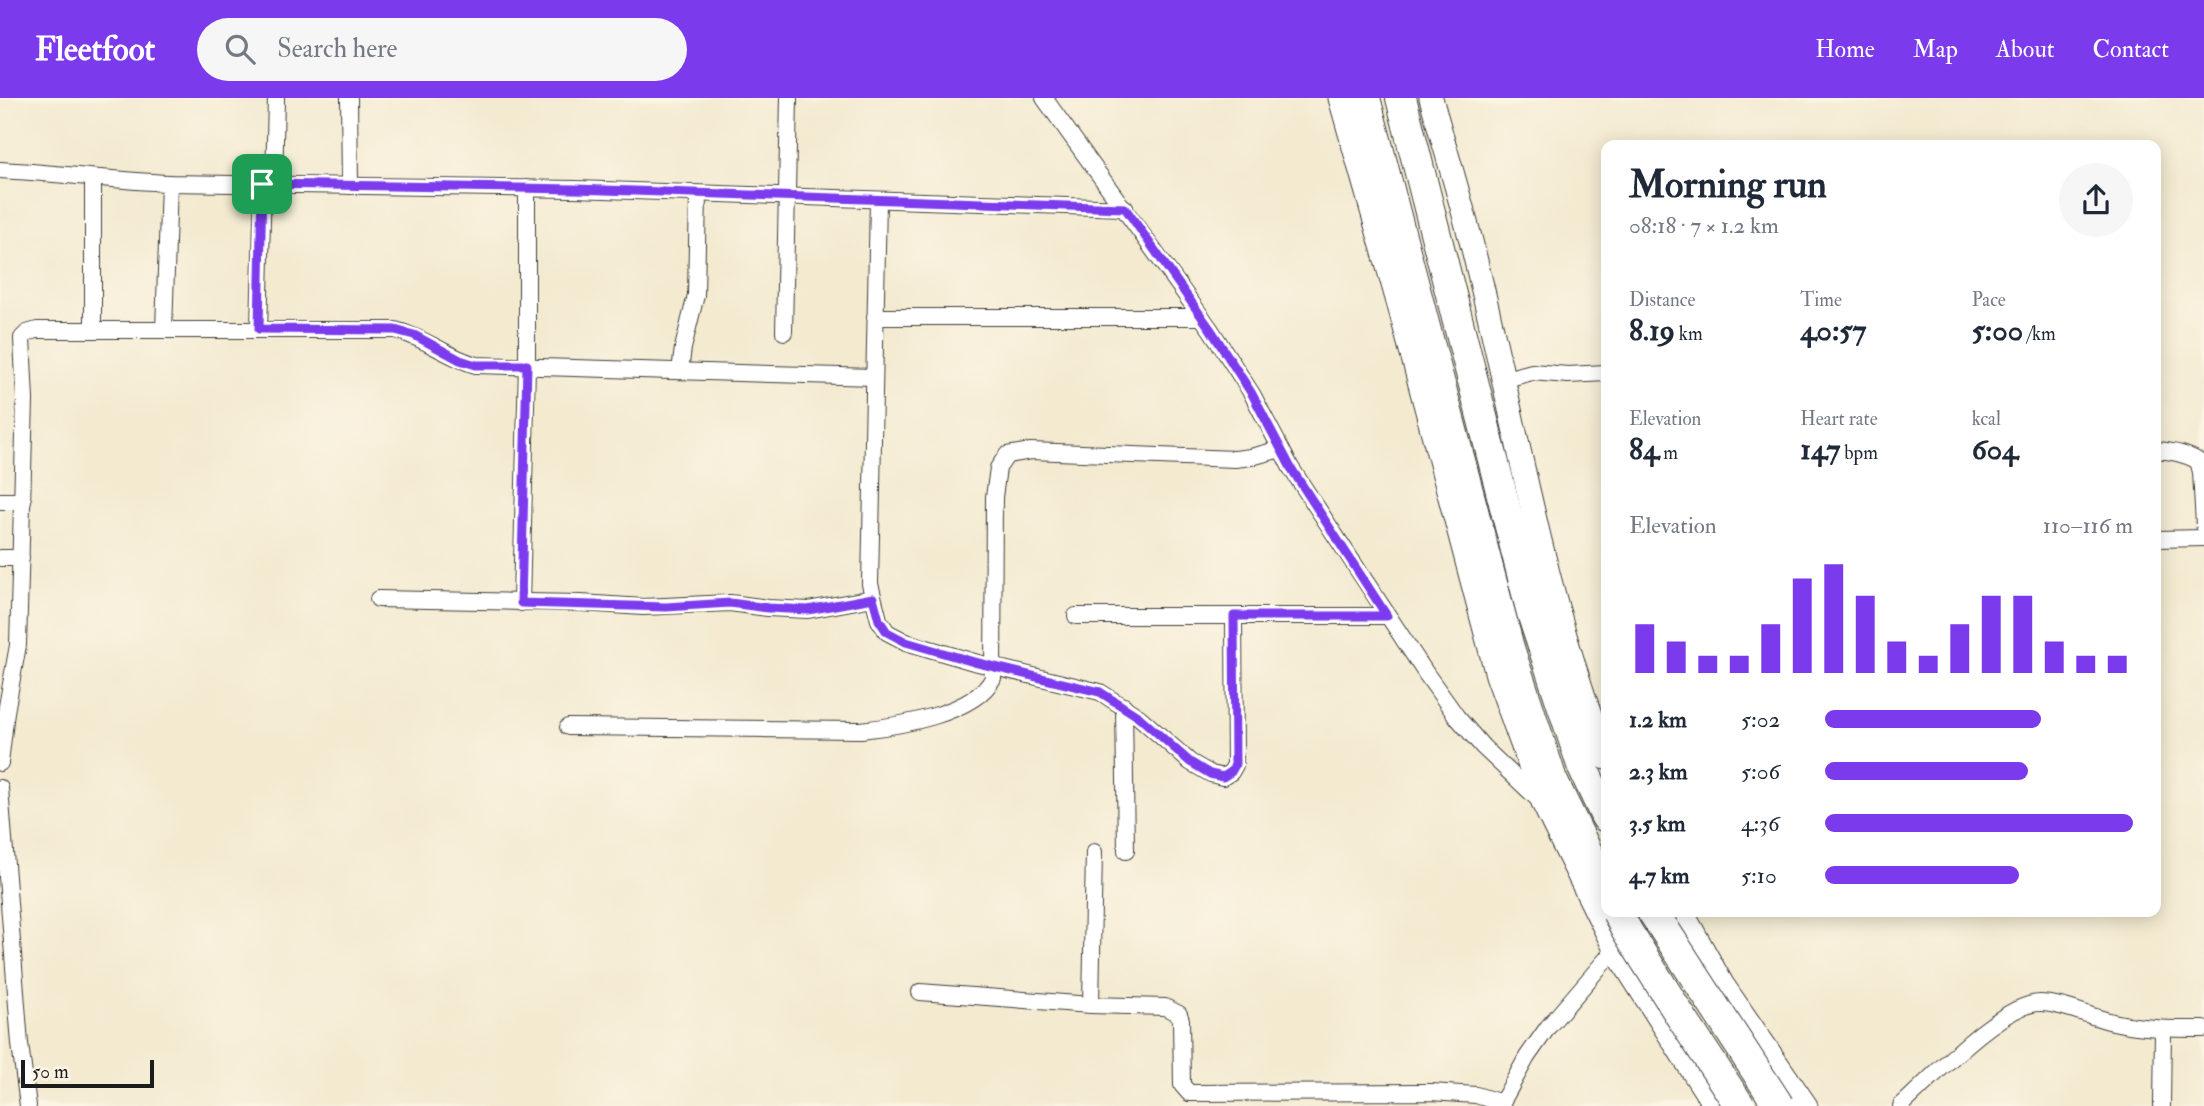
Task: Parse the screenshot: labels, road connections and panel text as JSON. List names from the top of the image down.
{
  "scale_bar": "50 m",
  "page": {
    "header": "Fleetfoot",
    "search": "Search here",
    "nav": [
      "Home",
      "Map",
      "About",
      "Contact"
    ],
    "heading": ["Morning run", "08:18 · 7 × 1.2 km"],
    "stats": [
      ["Distance", "8.19 km"],
      ["Time", "40:57"],
      ["Pace", "5:00 /km"],
      ["Elevation", "84 m"],
      ["Heart rate", "147 bpm"],
      ["kcal", "604"]
    ],
    "chart": ["Elevation", "110–116 m"],
    "list": [
      {
        "name": "1.2 km",
        "note": "5:02"
      },
      {
        "name": "2.3 km",
        "note": "5:06"
      },
      {
        "name": "3.5 km",
        "note": "4:36"
      },
      {
        "name": "4.7 km",
        "note": "5:10"
      }
    ],
    "scale": "50 m"
  }
}
